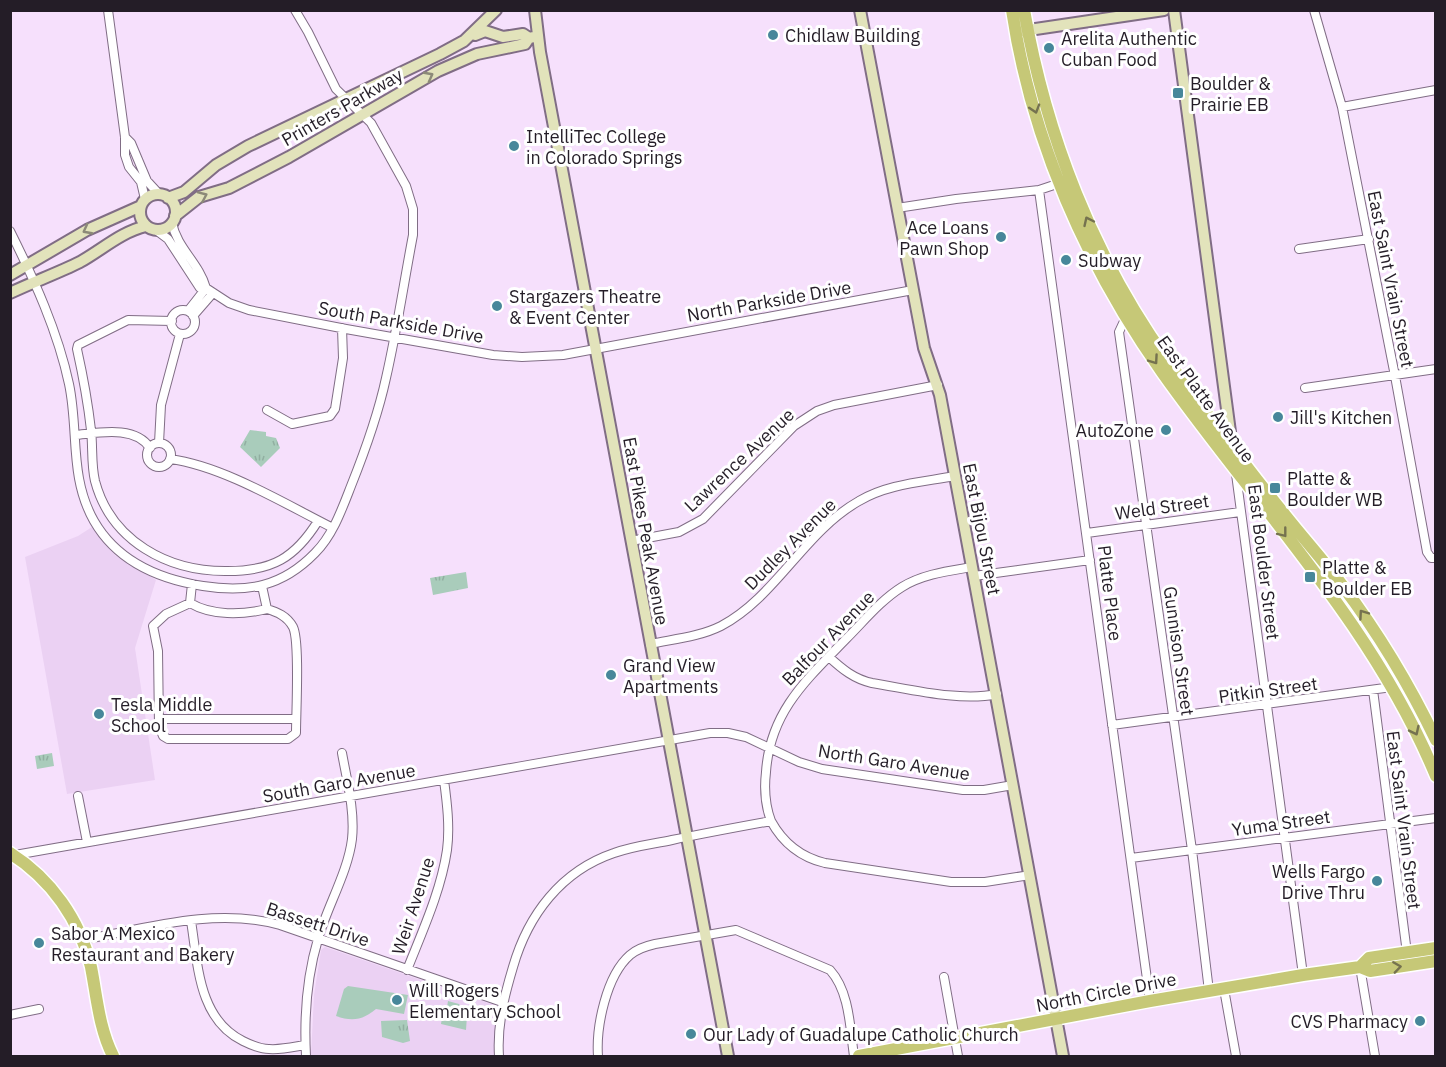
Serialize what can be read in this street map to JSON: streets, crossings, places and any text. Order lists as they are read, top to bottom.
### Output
{
  "streets": {
    "main road": [
      "Printers Parkway",
      "South Parkside Drive",
      "East Platte Avenue",
      "East Bijou Street",
      "East Pikes Peak Avenue",
      "East Boulder Street",
      "North Circle Drive"
    ],
    "street": [
      "East Saint Vrain Street",
      "North Parkside Drive",
      "Lawrence Avenue",
      "Weld Street",
      "Dudley Avenue",
      "Platte Place",
      "Balfour Avenue",
      "Gunnison Street",
      "Pitkin Street",
      "North Garo Avenue",
      "South Garo Avenue",
      "Yuma Street",
      "Weir Avenue",
      "Bassett Drive"
    ]
  },
  "crossings": [
    ["Printers Parkway", "South Parkside Drive"],
    ["Printers Parkway", "East Pikes Peak Avenue"],
    ["East Saint Vrain Street", "Pitkin Street"],
    ["East Saint Vrain Street", "Yuma Street"],
    ["East Saint Vrain Street", "North Circle Drive"],
    ["North Parkside Drive", "South Parkside Drive"],
    ["North Parkside Drive", "East Bijou Street"],
    ["North Parkside Drive", "East Pikes Peak Avenue"],
    ["South Parkside Drive", "East Pikes Peak Avenue"],
    ["East Platte Avenue", "East Boulder Street"],
    ["East Platte Avenue", "Gunnison Street"],
    ["East Platte Avenue", "Pitkin Street"],
    ["Lawrence Avenue", "East Bijou Street"],
    ["Lawrence Avenue", "East Pikes Peak Avenue"],
    ["Weld Street", "East Boulder Street"],
    ["Weld Street", "Platte Place"],
    ["Weld Street", "Gunnison Street"],
    ["East Bijou Street", "Dudley Avenue"],
    ["East Bijou Street", "Balfour Avenue"],
    ["East Bijou Street", "North Garo Avenue"],
    ["East Bijou Street", "North Circle Drive"],
    ["East Pikes Peak Avenue", "Dudley Avenue"],
    ["East Pikes Peak Avenue", "North Garo Avenue"],
    ["East Pikes Peak Avenue", "South Garo Avenue"],
    ["East Boulder Street", "Pitkin Street"],
    ["East Boulder Street", "Yuma Street"],
    ["East Boulder Street", "North Circle Drive"],
    ["Platte Place", "Balfour Avenue"],
    ["Platte Place", "Pitkin Street"],
    ["Platte Place", "Yuma Street"],
    ["Platte Place", "North Circle Drive"],
    ["Balfour Avenue", "North Garo Avenue"],
    ["Gunnison Street", "Pitkin Street"],
    ["Gunnison Street", "Yuma Street"],
    ["Gunnison Street", "North Circle Drive"],
    ["North Garo Avenue", "South Garo Avenue"],
    ["South Garo Avenue", "Weir Avenue"],
    ["Weir Avenue", "Bassett Drive"]
  ],
  "places": {
    "other": [
      "Chidlaw Building",
      "Arelita Authentic Cuban Food",
      "IntelliTec College in Colorado Springs",
      "Ace Loans Pawn Shop",
      "Subway",
      "Stargazers Theatre & Event Center",
      "Jill's Kitchen",
      "AutoZone",
      "Grand View Apartments",
      "Tesla Middle School",
      "Wells Fargo Drive Thru",
      "Sabor A Mexico Restaurant and Bakery",
      "Will Rogers Elementary School",
      "CVS Pharmacy",
      "Our Lady of Guadalupe Catholic Church"
    ],
    "transit": ["Boulder & Prairie EB", "Platte & Boulder WB", "Platte & Boulder EB"]
  }
}
